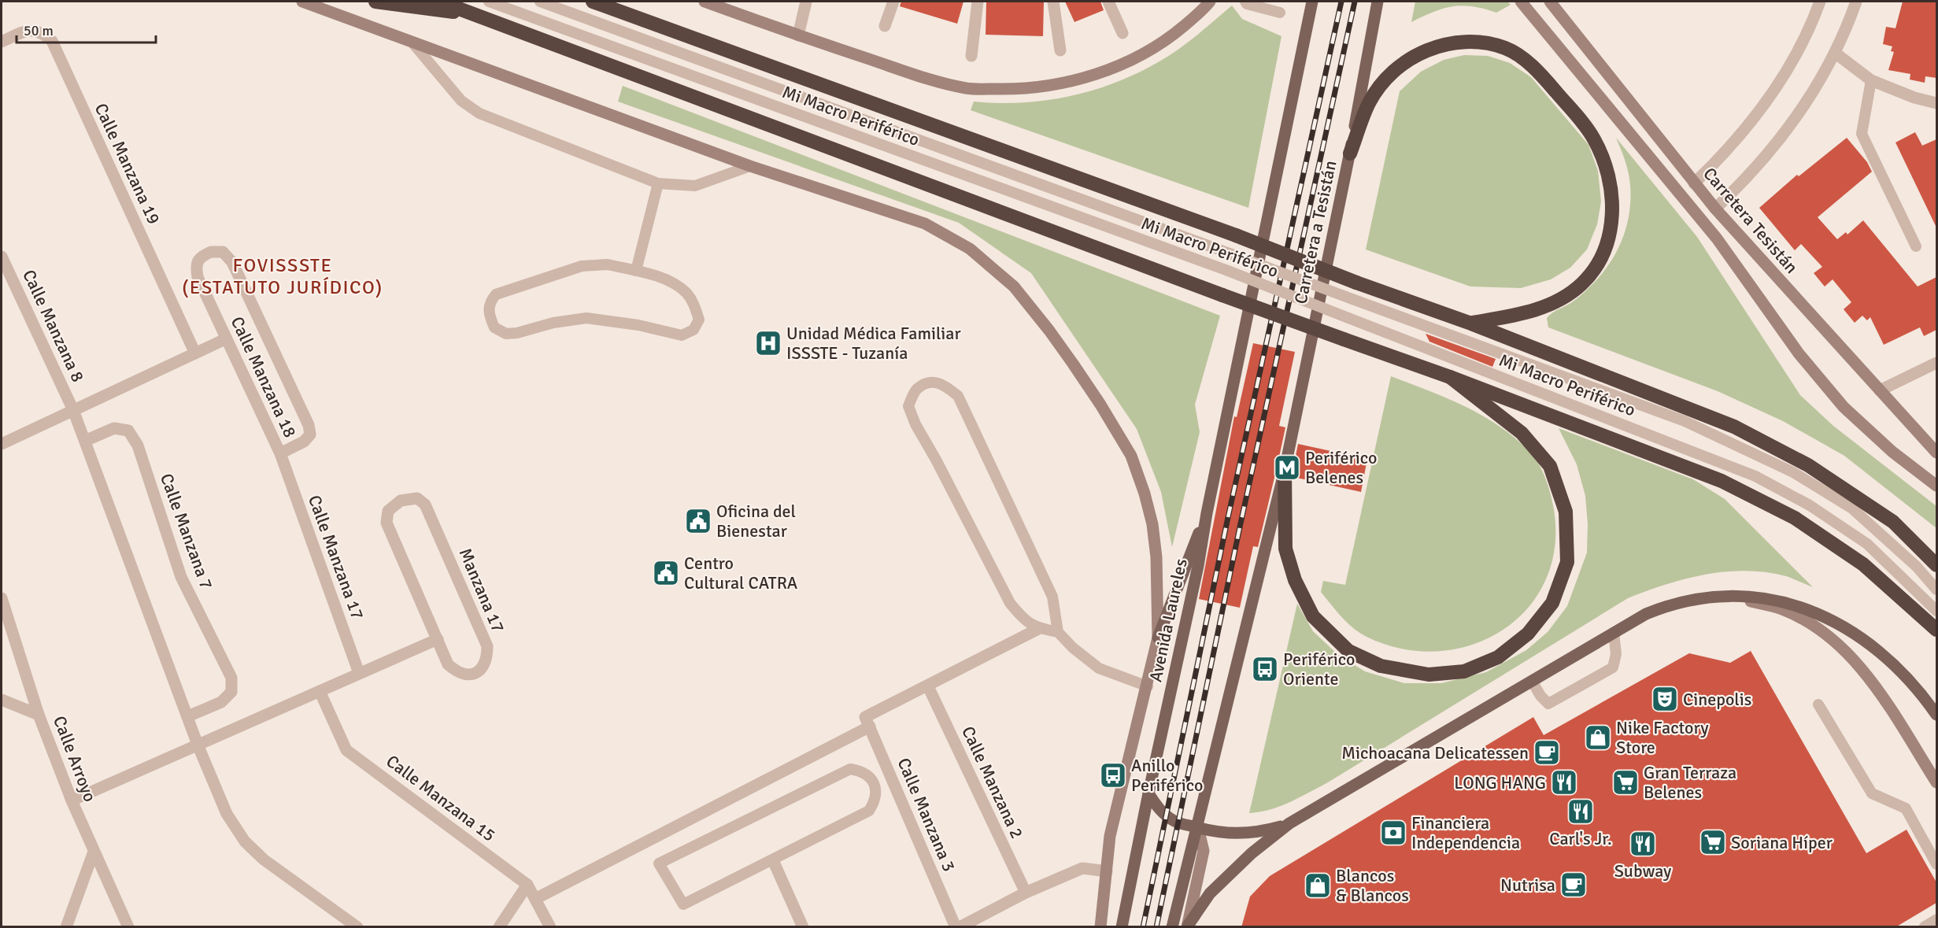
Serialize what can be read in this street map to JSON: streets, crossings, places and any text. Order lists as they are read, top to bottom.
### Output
{
  "streets": {
    "main road": ["Carretera Tesistán", "Carretera a Tesistán", "Avenida Laureles"],
    "street": [
      "Calle Manzana 19",
      "Calle Manzana 8",
      "Calle Manzana 18",
      "Calle Manzana 7",
      "Calle Manzana 17",
      "Manzana 17",
      "Calle Arroyo",
      "Calle Manzana 2",
      "Calle Manzana 15",
      "Calle Manzana 3"
    ],
    "lane": ["Mi Macro Periférico"]
  },
  "crossings": [
    ["Calle Manzana 18", "Calle Manzana 17"]
  ],
  "districts": ["FOVISSSTE (ESTATUTO JURÍDICO)"],
  "places": {
    "hospital": ["Unidad Médica Familiar ISSSTE - Tuzanía"],
    "metro station": ["Periférico Belenes"],
    "public building": ["Oficina del Bienestar", "Centro Cultural CATRA"],
    "bus stop": ["Periférico Oriente", "Anillo Periférico"],
    "theatre": ["Cinepolis"],
    "shop": ["Nike Factory Store", "Blancos & Blancos"],
    "cafe": ["Michoacana Delicatessen", "Nutrisa"],
    "restaurant": ["LONG HANG", "Carl's Jr.", "Subway"],
    "supermarket": ["Gran Terraza Belenes", "Soriana Híper"],
    "bank": ["Financiera Independencia"]
  },
  "scale_bar": "50 m"
}
